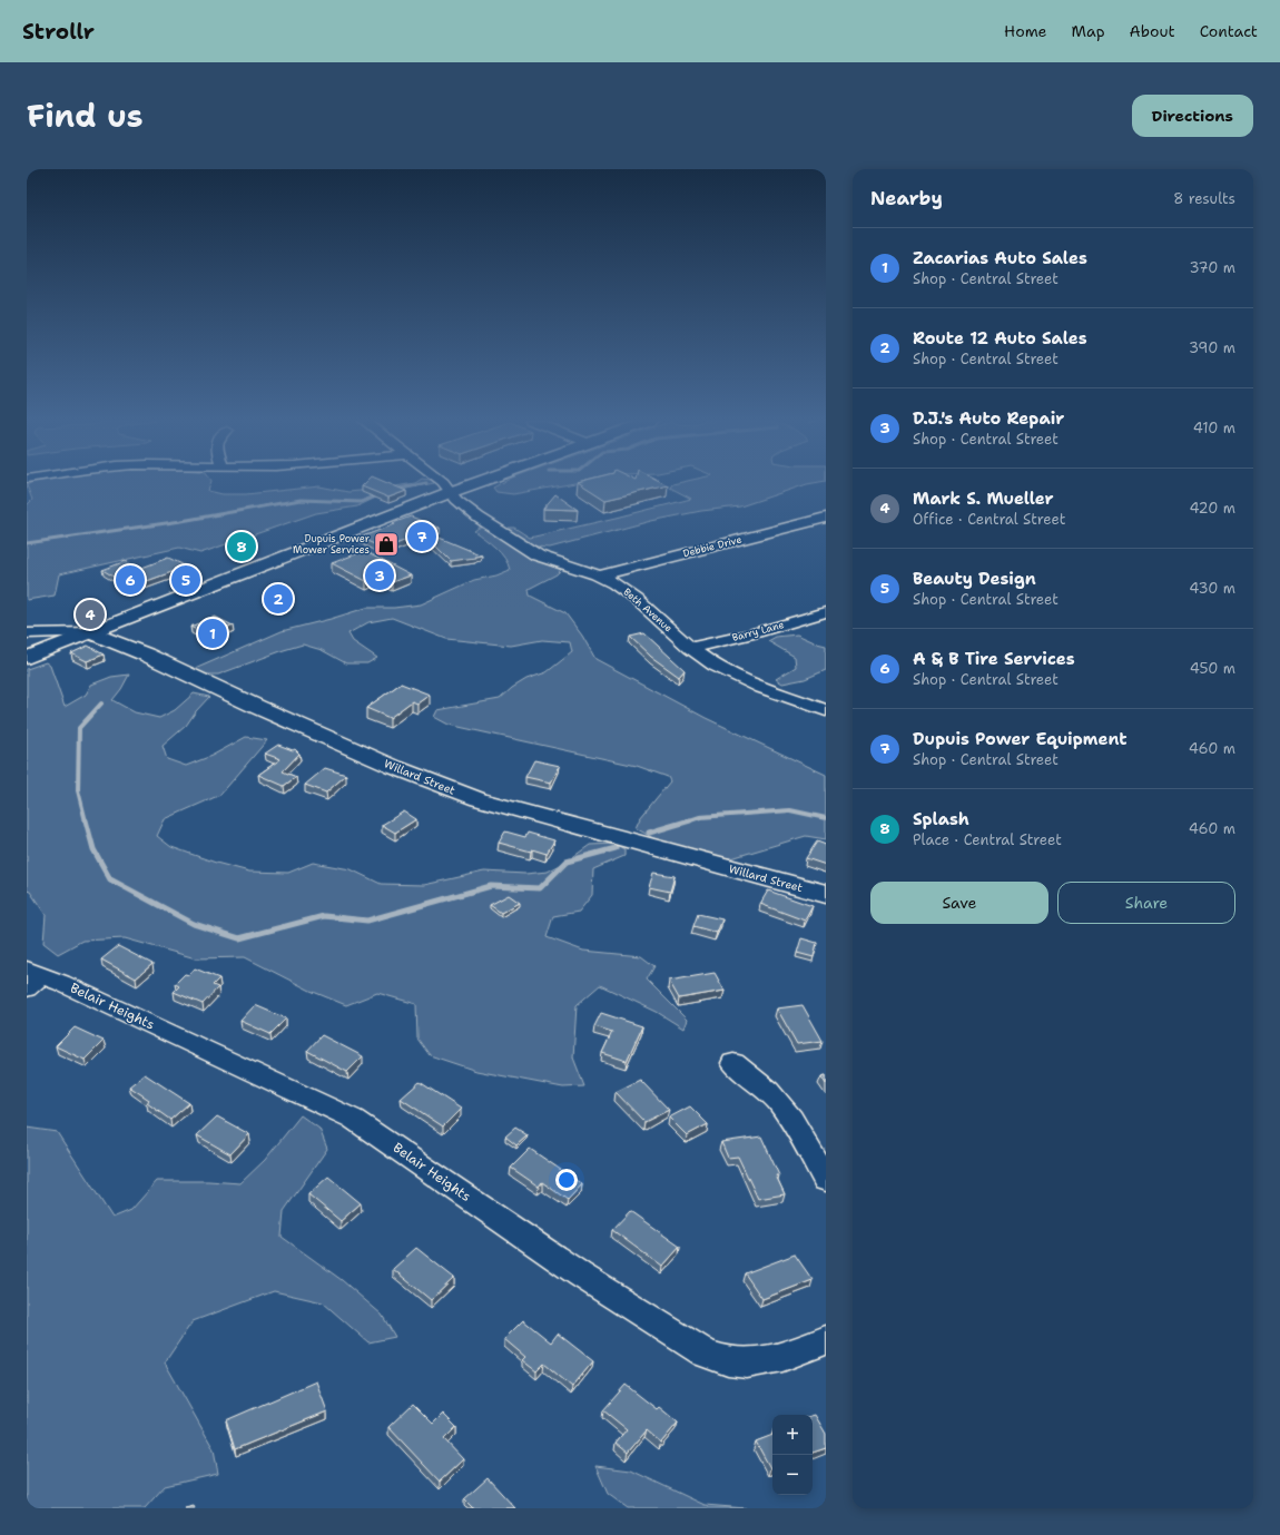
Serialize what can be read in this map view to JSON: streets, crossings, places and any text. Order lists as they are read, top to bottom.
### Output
{
  "streets": {
    "main road": ["Willard Street"],
    "street": [
      "Debbie Drive",
      "Beth Avenue",
      "Barry Lane",
      "Belair Heights"
    ]
  },
  "crossings": [
    ["Debbie Drive", "Beth Avenue"],
    ["Beth Avenue", "Barry Lane"]
  ],
  "places": {
    "shop": ["Dupuis Power Mower Services"]
  },
  "page": {
    "header": "Strollr",
    "nav": [
      "Home",
      "Map",
      "About",
      "Contact"
    ],
    "title": "Find us",
    "buttons": [
      "Directions",
      ["Save", "Share"]
    ],
    "heading": ["Nearby", "8 results"],
    "list": [
      {
        "mark": "1",
        "name": "Zacarias Auto Sales",
        "note": "Shop · Central Street",
        "value": "370 m"
      },
      {
        "mark": "2",
        "name": "Route 12 Auto Sales",
        "note": "Shop · Central Street",
        "value": "390 m"
      },
      {
        "mark": "3",
        "name": "D.J.'s Auto Repair",
        "note": "Shop · Central Street",
        "value": "410 m"
      },
      {
        "mark": "4",
        "name": "Mark S. Mueller",
        "note": "Office · Central Street",
        "value": "420 m"
      },
      {
        "mark": "5",
        "name": "Beauty Design",
        "note": "Shop · Central Street",
        "value": "430 m"
      },
      {
        "mark": "6",
        "name": "A & B Tire Services",
        "note": "Shop · Central Street",
        "value": "450 m"
      },
      {
        "mark": "7",
        "name": "Dupuis Power Equipment",
        "note": "Shop · Central Street",
        "value": "460 m"
      },
      {
        "mark": "8",
        "name": "Splash",
        "note": "Place · Central Street",
        "value": "460 m"
      }
    ],
    "pins": [
      "7",
      "8",
      "3",
      "5",
      "6",
      "2",
      "4",
      "1"
    ],
    "map_buttons": ["+", "−"]
  }
}
